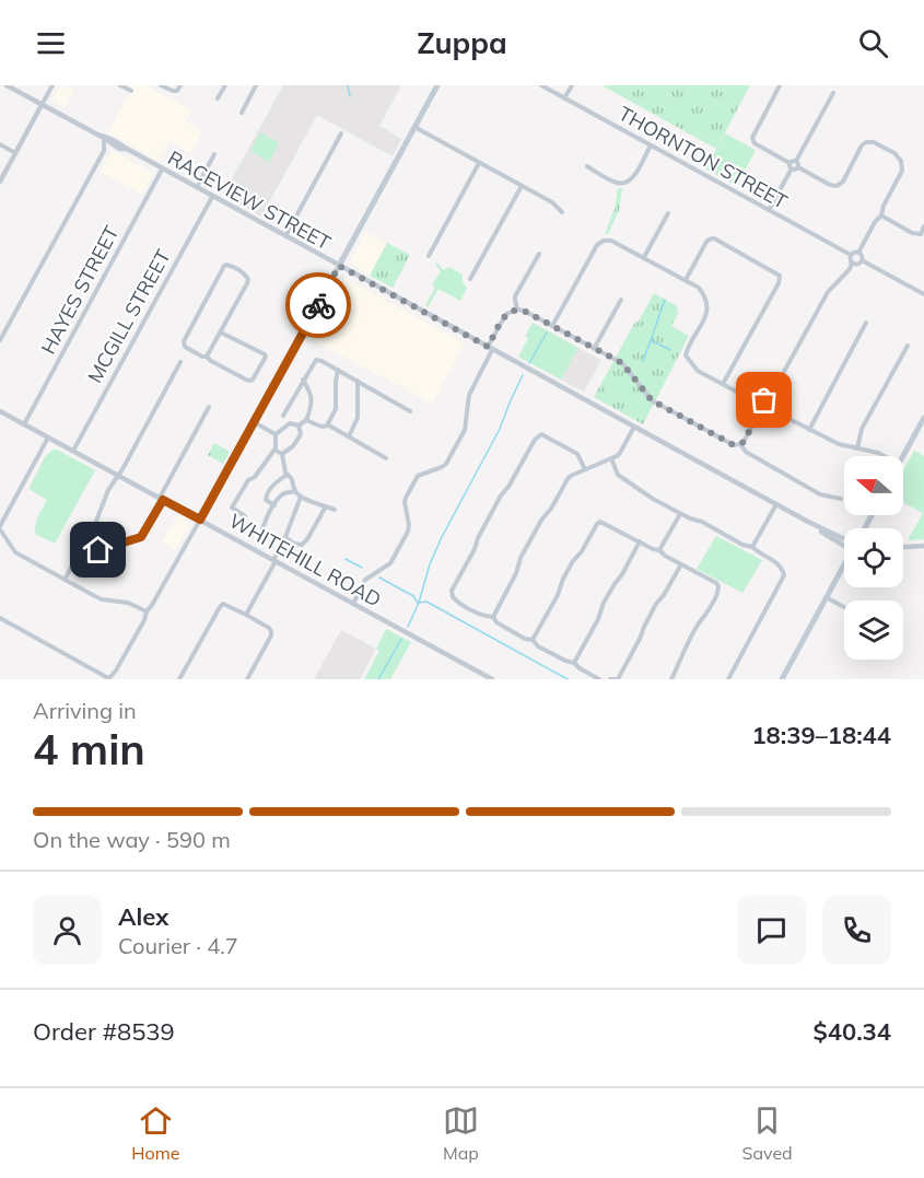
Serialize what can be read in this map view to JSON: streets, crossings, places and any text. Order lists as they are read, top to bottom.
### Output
{
  "streets": {
    "street": [
      "THORNTON STREET",
      "RACEVIEW STREET",
      "HAYES STREET",
      "MCGILL STREET",
      "WHITEHILL ROAD"
    ]
  },
  "crossings": [
    ["RACEVIEW STREET", "HAYES STREET"],
    ["RACEVIEW STREET", "MCGILL STREET"],
    ["HAYES STREET", "WHITEHILL ROAD"],
    ["MCGILL STREET", "WHITEHILL ROAD"]
  ],
  "north": "left",
  "page": {
    "header": "Zuppa",
    "heading": ["4 min", "Arriving in", "18:39–18:44"],
    "panel": [
      "Alex",
      "Courier · 4.7",
      "Order #8539",
      "$40.34"
    ],
    "bar": "On the way · 590 m",
    "tabs": ["Home", "Map", "Saved"]
  }
}
